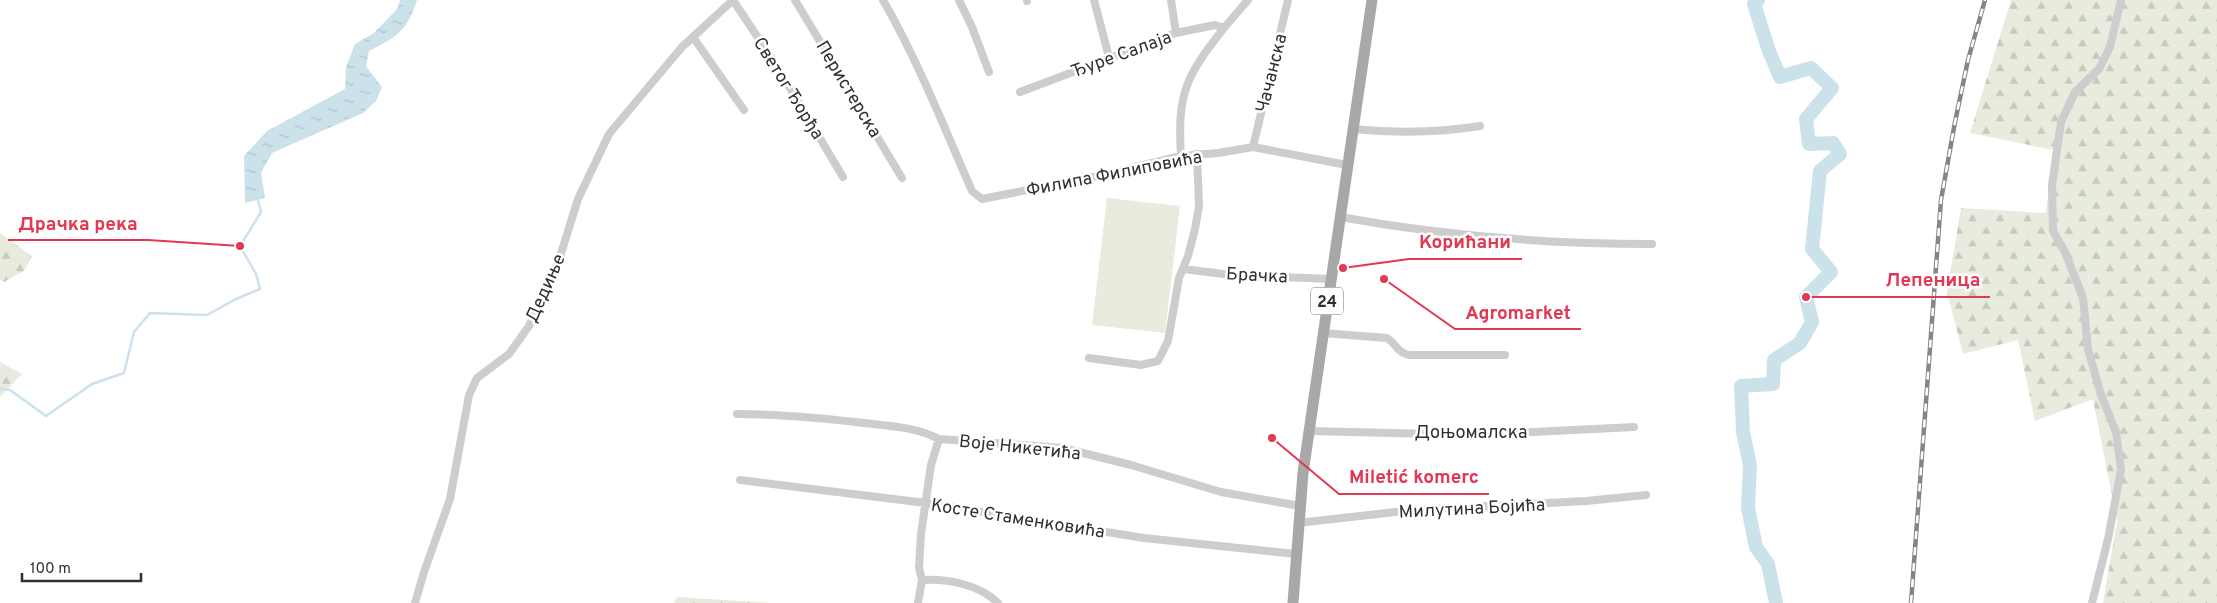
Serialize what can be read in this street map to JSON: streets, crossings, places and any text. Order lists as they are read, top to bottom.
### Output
{
  "streets": {
    "main road": ["24"],
    "street": [
      "Ђуре Салаја",
      "Чачанска",
      "Светог Ђорђа",
      "Перистерска",
      "Филипа Филиповића",
      "Брачка",
      "Дедиње",
      "Доњомалска",
      "Воје Никетића",
      "Милутина Бојића",
      "Косте Стаменковића"
    ]
  },
  "crossings": [
    ["Чачанска", "Филипа Филиповића"],
    ["Светог Ђорђа", "Дедиње"],
    ["Филипа Филиповића", "24"],
    ["Брачка", "24"],
    ["24", "Доњомалска"],
    ["24", "Воје Никетића"],
    ["24", "Милутина Бојића"],
    ["24", "Косте Стаменковића"]
  ],
  "places": [
    "Драчка река",
    "Корићани",
    "Agromarket",
    "Лепеница",
    "Miletić komerc"
  ],
  "scale_bar": "100 m"
}
